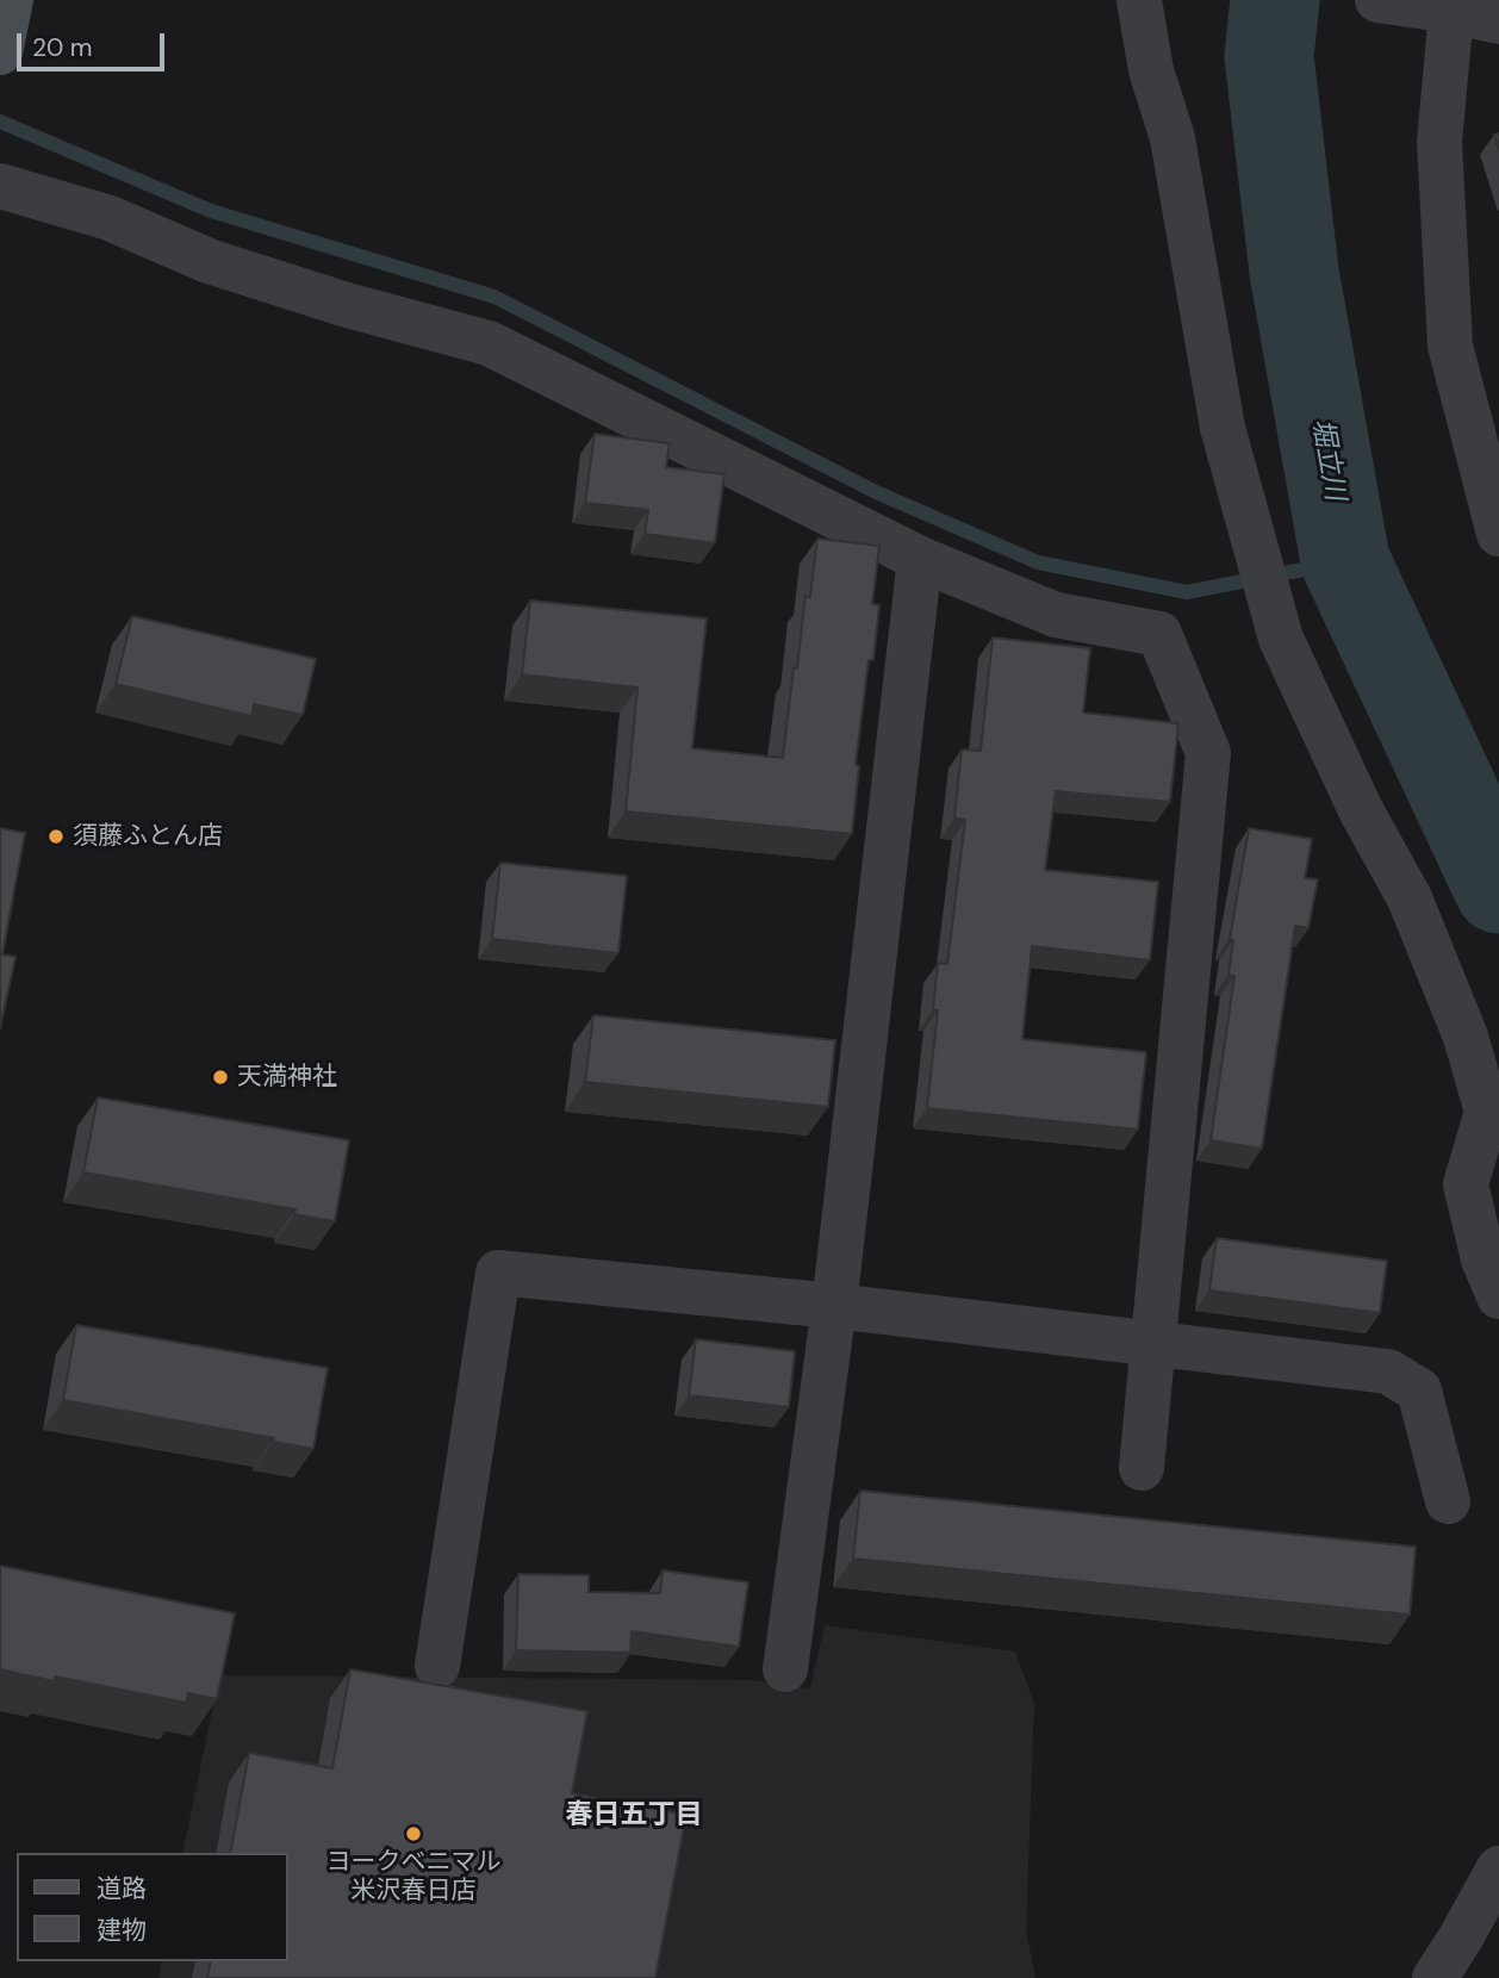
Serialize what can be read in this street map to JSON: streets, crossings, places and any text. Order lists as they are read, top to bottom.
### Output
{
  "districts": ["春日五丁目"],
  "water": ["堀立川"],
  "places": ["須藤ふとん店", "天満神社", "ヨークベニマル 米沢春日店"],
  "legend": ["道路", "建物"],
  "scale_bar": "20 m"
}
